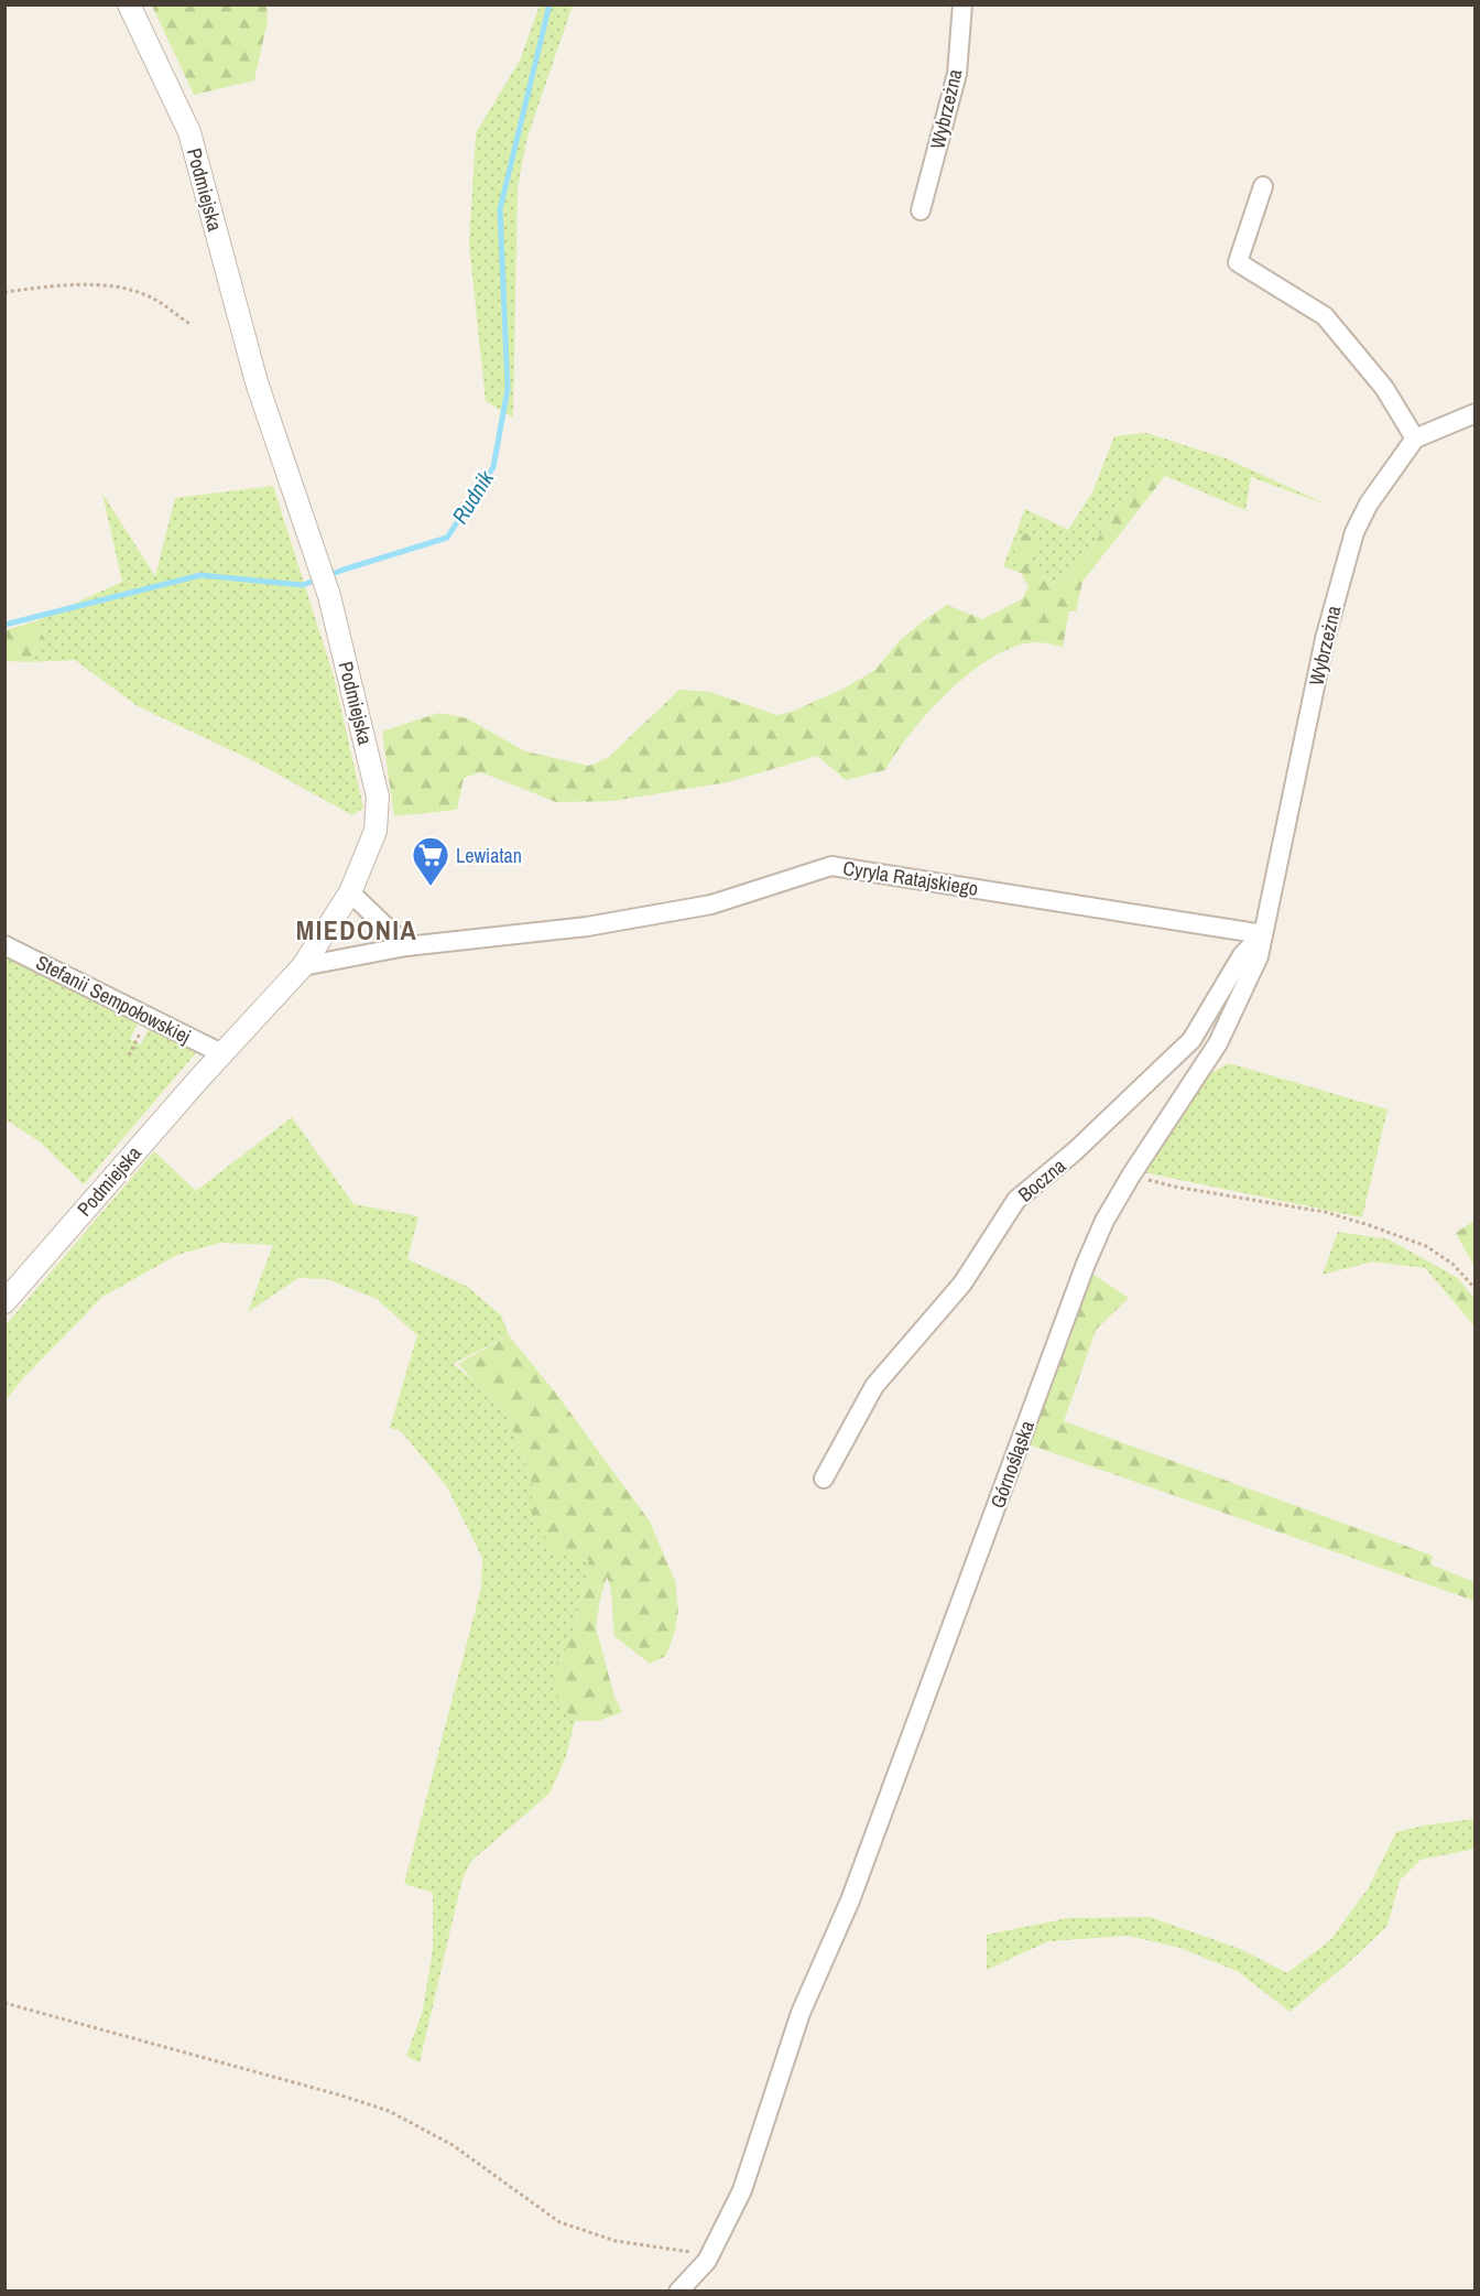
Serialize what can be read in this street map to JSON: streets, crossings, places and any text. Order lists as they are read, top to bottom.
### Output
{
  "streets": {
    "street": [
      "Wybrzeżna",
      "Podmiejska",
      "Cyryla Ratajskiego",
      "Stefanii Sempołowskiej",
      "Boczna",
      "Górnośląska"
    ]
  },
  "crossings": [
    ["Wybrzeżna", "Cyryla Ratajskiego"],
    ["Wybrzeżna", "Boczna"],
    ["Wybrzeżna", "Górnośląska"],
    ["Podmiejska", "Cyryla Ratajskiego"],
    ["Podmiejska", "Stefanii Sempołowskiej"],
    ["Cyryla Ratajskiego", "Boczna"],
    ["Cyryla Ratajskiego", "Górnośląska"],
    ["Boczna", "Górnośląska"]
  ],
  "districts": ["MIEDONIA"],
  "water": ["Rudnik"],
  "places": {
    "supermarket": ["Lewiatan"]
  }
}
